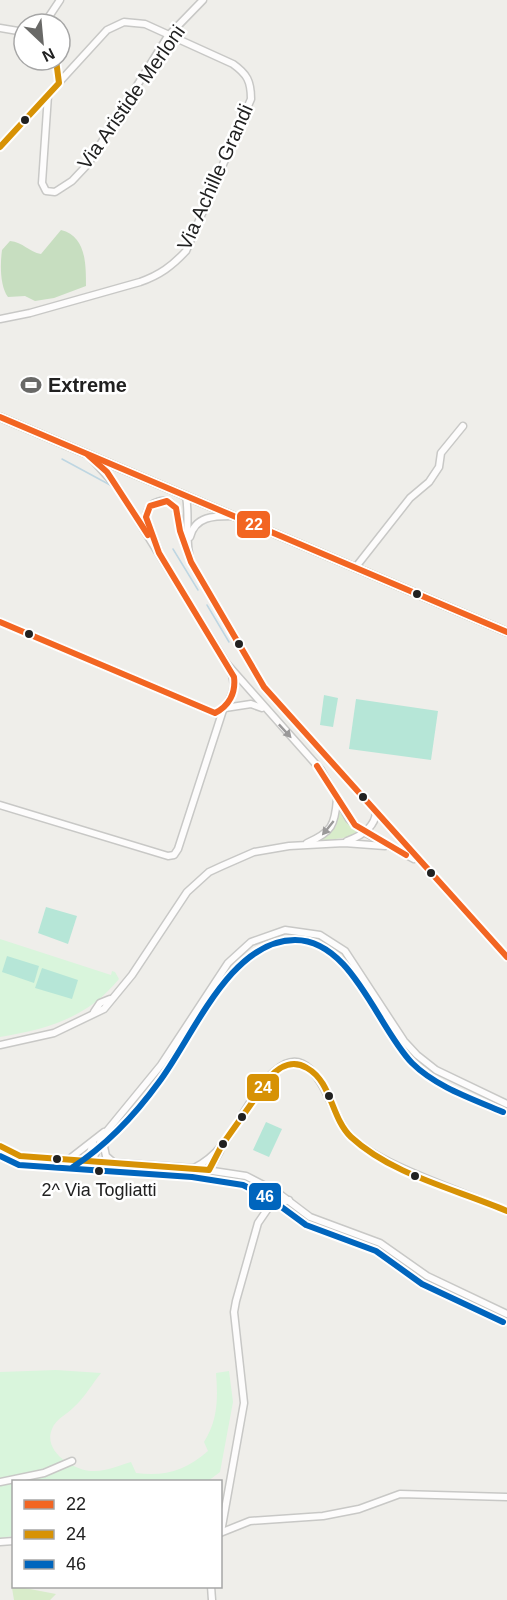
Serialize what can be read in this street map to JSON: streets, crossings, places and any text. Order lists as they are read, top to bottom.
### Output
{
  "streets": {
    "street": ["Via Aristide Merloni", "Via Achille Grandi"]
  },
  "crossings": [
    ["Via Aristide Merloni", "Via Achille Grandi"]
  ],
  "places": {
    "sports": ["Extreme"],
    "other": ["2^ Via Togliatti"]
  },
  "lines": ["transit line 24", "transit line 22", "transit line 46"],
  "legend": ["22", "24", "46"],
  "north": "bottom right"
}
